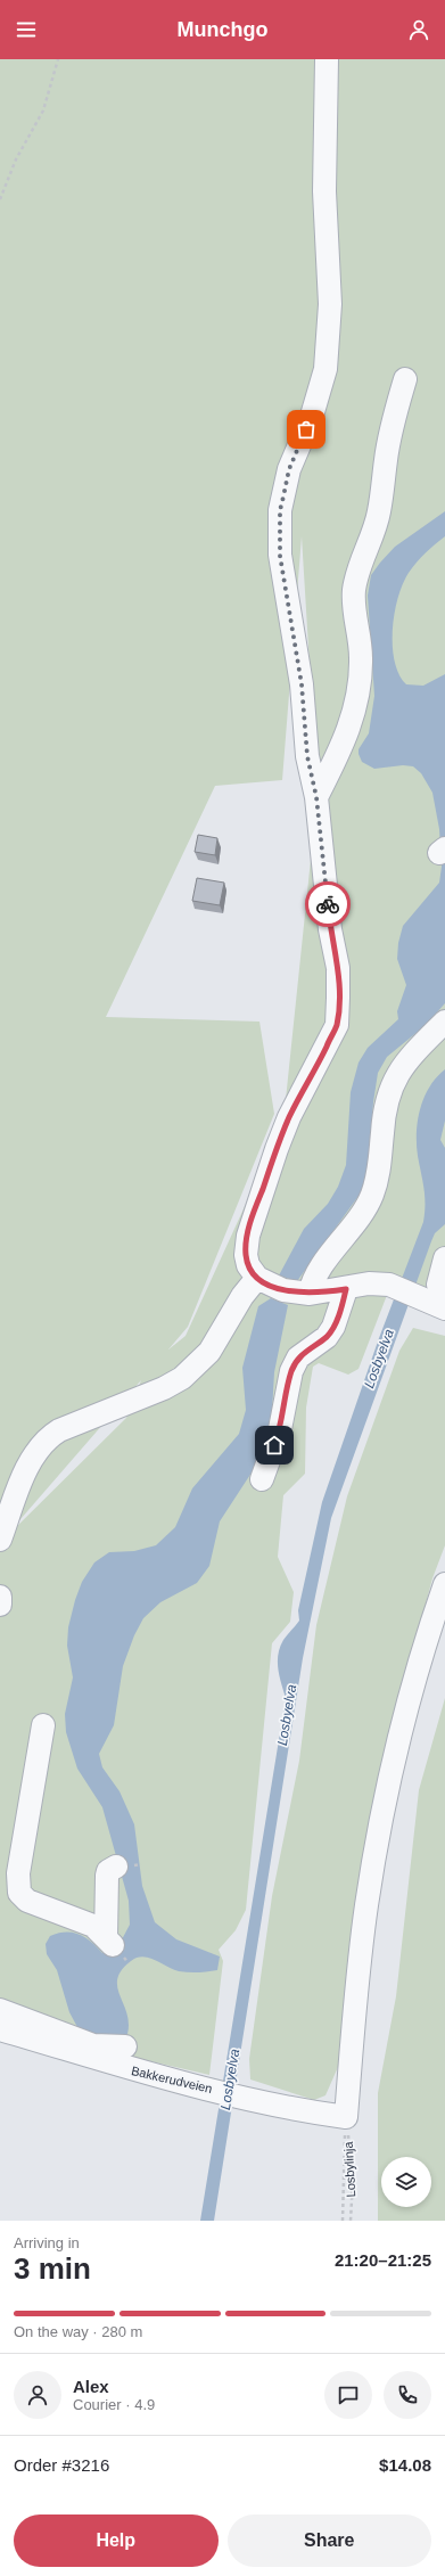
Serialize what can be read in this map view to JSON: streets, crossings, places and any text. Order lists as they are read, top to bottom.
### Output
{
  "streets": {
    "street": ["Bakkerudveien"],
    "path": ["Losbylinja"]
  },
  "crossings": [
    ["Bakkerudveien", "Losbylinja"]
  ],
  "water": ["Losbyelva"],
  "page": {
    "header": "Munchgo",
    "heading": ["3 min", "Arriving in", "21:20–21:25"],
    "panel": [
      "Alex",
      "Courier · 4.9",
      "Order #3216",
      "$14.08"
    ],
    "bar": "On the way · 280 m",
    "buttons": ["Help", "Share"]
  }
}
